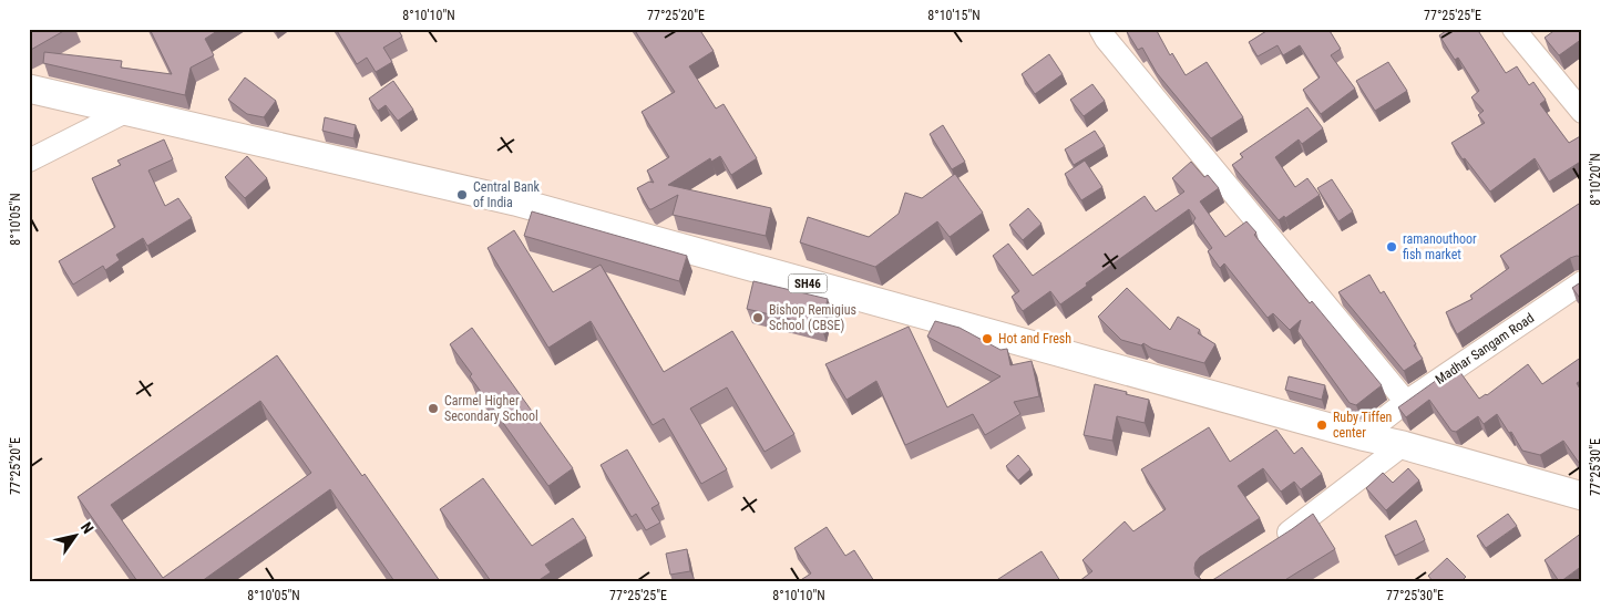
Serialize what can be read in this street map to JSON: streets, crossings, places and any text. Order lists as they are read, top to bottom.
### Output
{
  "streets": {
    "main road": ["SH46"],
    "street": ["Madhar Sangam Road"]
  },
  "crossings": [
    ["SH46", "Madhar Sangam Road"]
  ],
  "places": [
    "Central Bank of India",
    "ramanouthoor fish market",
    "Bishop Remigius School (CBSE)",
    "Hot and Fresh",
    "Carmel Higher Secondary School",
    "Ruby Tiffen center"
  ],
  "north": "top right",
  "coordinates": [
    "8°10'10\"N",
    "77°25'20\"E",
    "8°10'15\"N",
    "77°25'25\"E",
    "8°10'20\"N",
    "8°10'05\"N",
    "77°25'30\"E"
  ]
}
